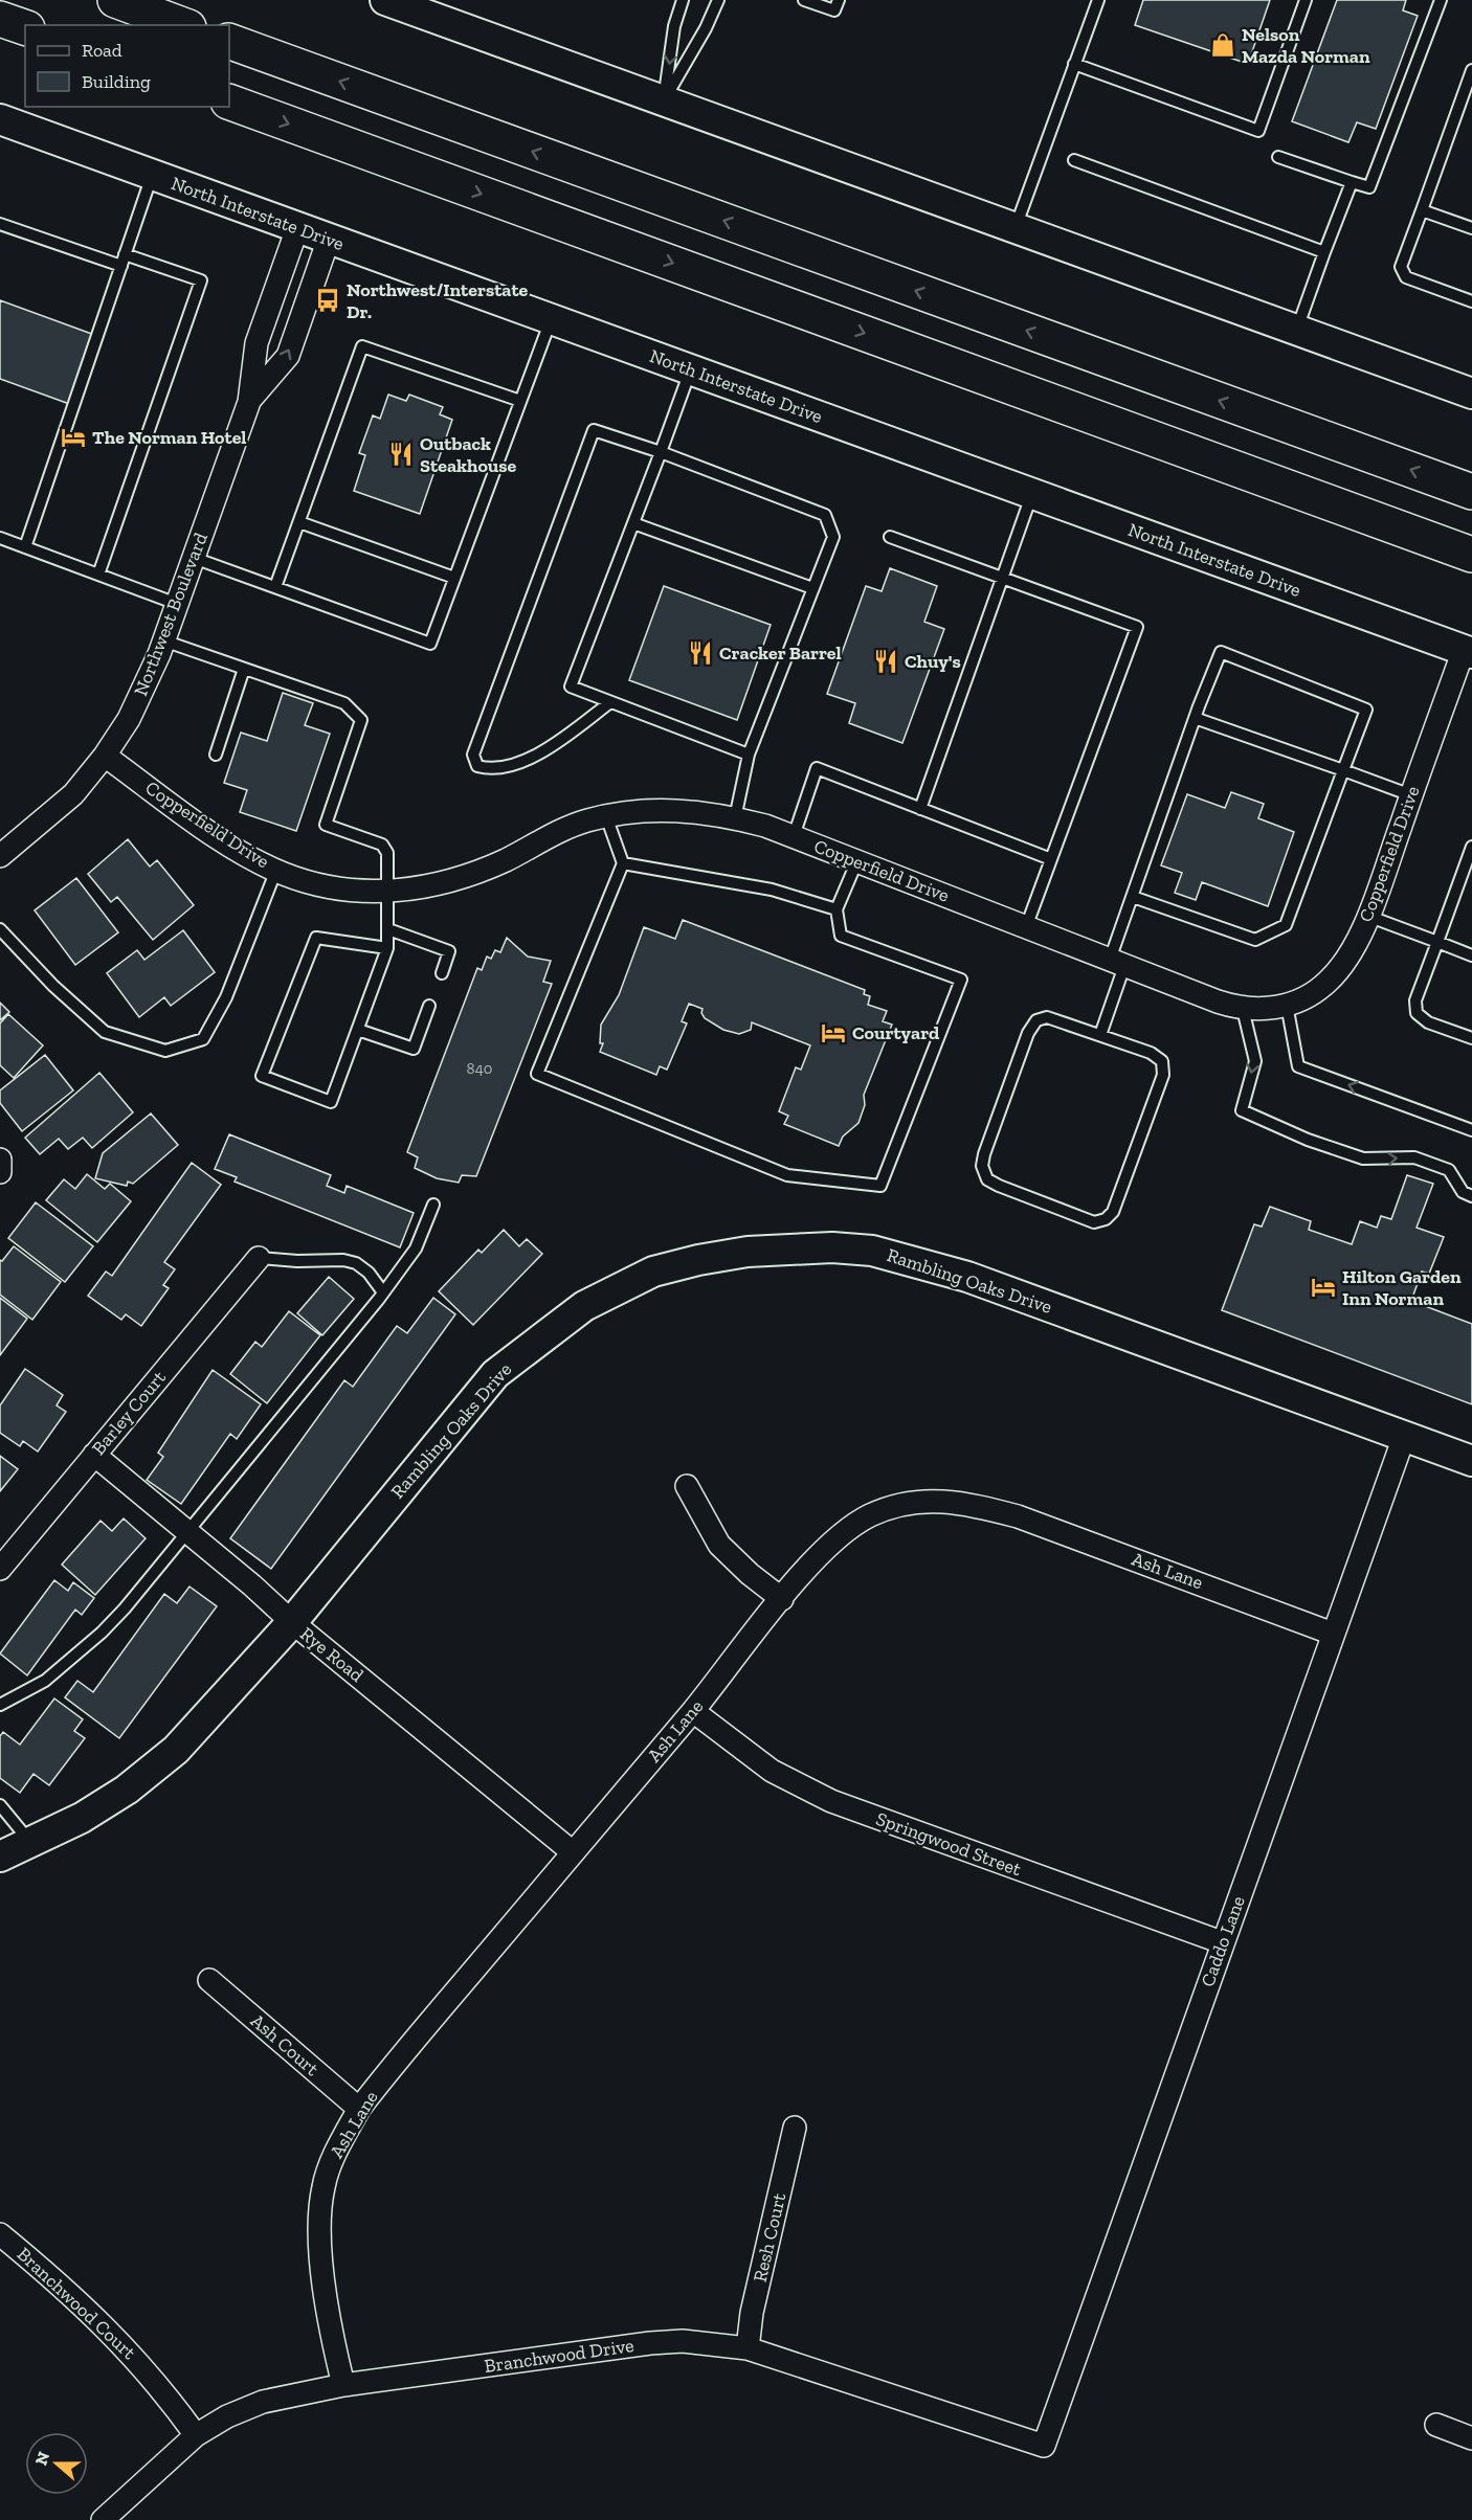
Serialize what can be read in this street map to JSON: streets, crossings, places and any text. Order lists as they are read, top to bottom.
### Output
{
  "streets": {
    "main road": ["North Interstate Drive", "Rambling Oaks Drive"],
    "street": [
      "Northwest Boulevard",
      "Copperfield Drive",
      "Barley Court",
      "Ash Lane",
      "Rye Road",
      "Springwood Street",
      "Caddo Lane",
      "Ash Court",
      "Resh Court",
      "Branchwood Court",
      "Branchwood Drive"
    ]
  },
  "crossings": [
    ["North Interstate Drive", "Northwest Boulevard"],
    ["North Interstate Drive", "Copperfield Drive"],
    ["Northwest Boulevard", "Copperfield Drive"],
    ["Rambling Oaks Drive", "Rye Road"],
    ["Rambling Oaks Drive", "Caddo Lane"],
    ["Barley Court", "Rye Road"],
    ["Ash Lane", "Rye Road"],
    ["Ash Lane", "Springwood Street"],
    ["Ash Lane", "Caddo Lane"],
    ["Ash Lane", "Ash Court"],
    ["Ash Lane", "Branchwood Drive"],
    ["Springwood Street", "Caddo Lane"],
    ["Caddo Lane", "Branchwood Drive"],
    ["Resh Court", "Branchwood Drive"],
    ["Branchwood Court", "Branchwood Drive"]
  ],
  "places": {
    "shop": ["Nelson Mazda Norman"],
    "bus stop": ["Northwest/Interstate Dr."],
    "hotel": ["The Norman Hotel", "Courtyard", "Hilton Garden Inn Norman"],
    "restaurant": ["Outback Steakhouse", "Cracker Barrel", "Chuy's"]
  },
  "house_numbers": ["840"],
  "legend": ["Road", "Building"],
  "north": "left"
}
